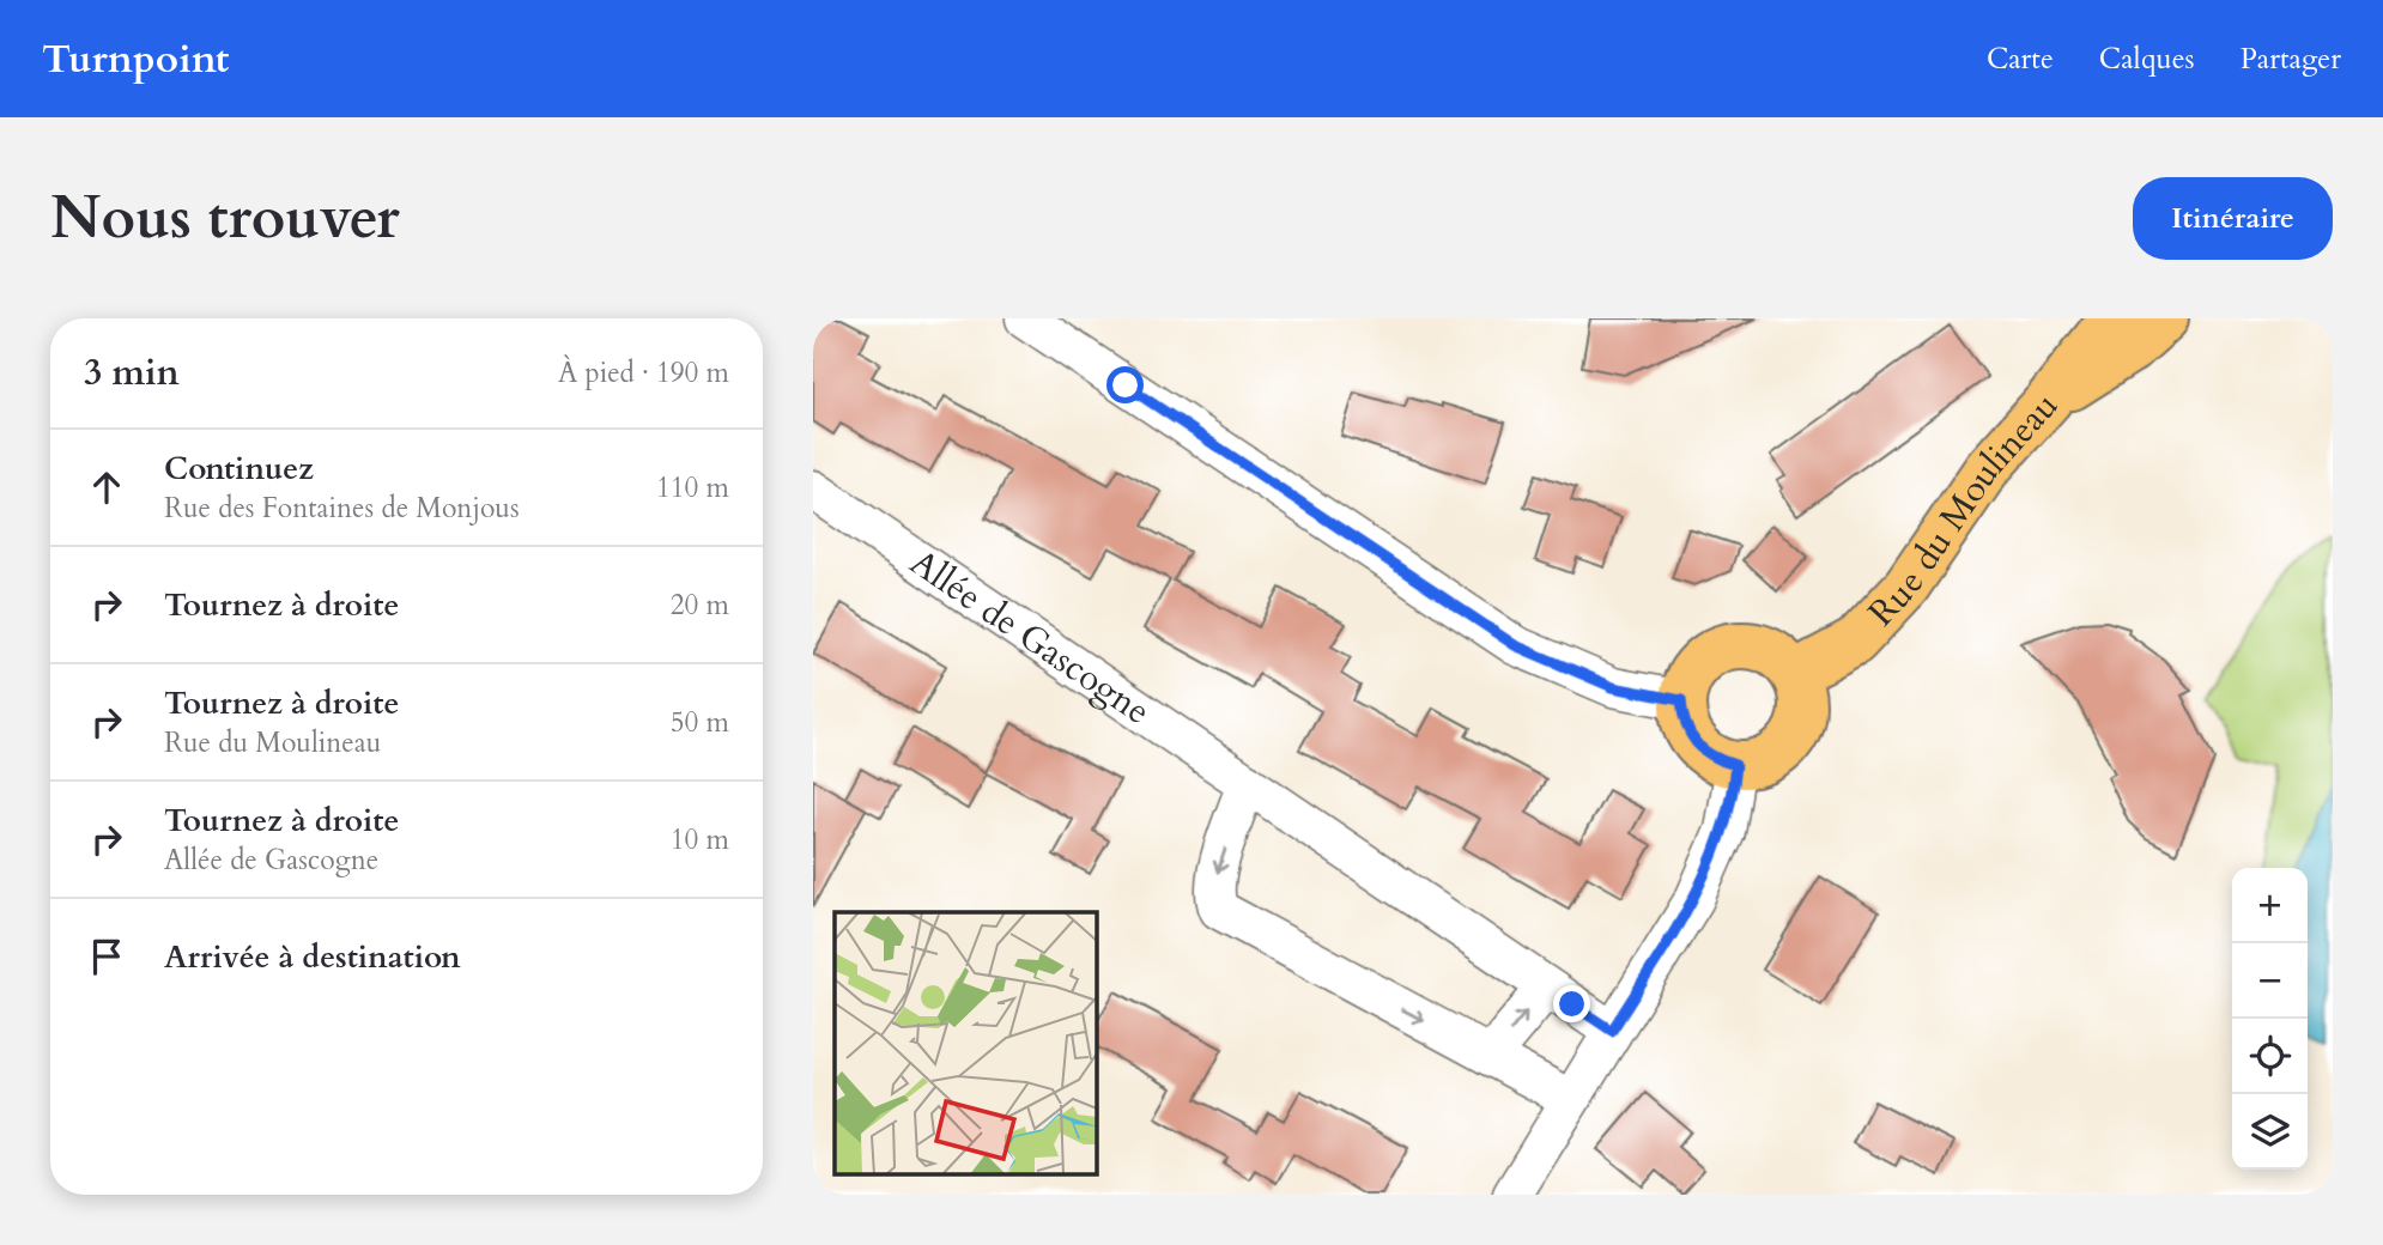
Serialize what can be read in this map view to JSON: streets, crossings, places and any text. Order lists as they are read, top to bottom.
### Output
{
  "streets": {
    "main road": ["Rue du Moulineau"],
    "street": ["Allée de Gascogne"]
  },
  "page": {
    "header": "Turnpoint",
    "nav": ["Carte", "Calques", "Partager"],
    "buttons": "Itinéraire",
    "title": "Nous trouver",
    "heading": ["3 min", "À pied · 190 m"],
    "list": [
      ["Continuez", "Rue des Fontaines de Monjous", "110 m"],
      ["Tournez à droite", "20 m"],
      ["Tournez à droite", "Rue du Moulineau", "50 m"],
      ["Tournez à droite", "Allée de Gascogne", "10 m"],
      "Arrivée à destination"
    ],
    "map_buttons": ["+", "−"]
  }
}
